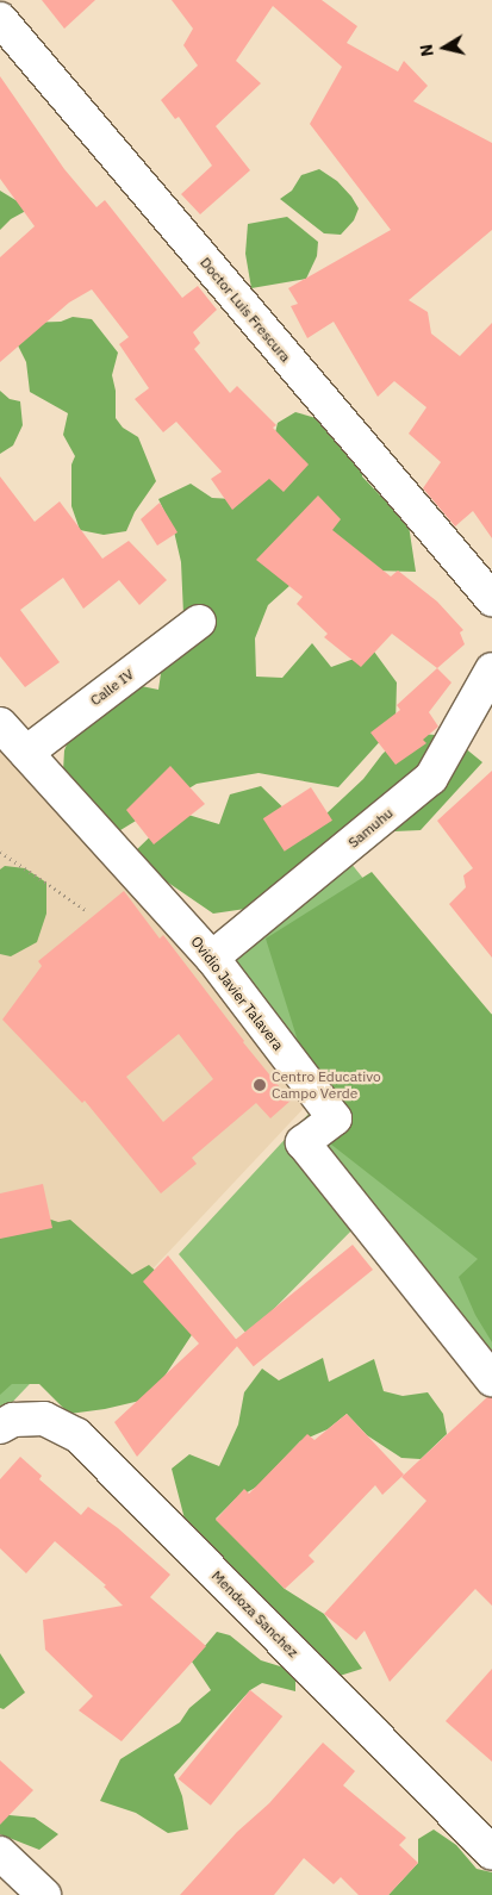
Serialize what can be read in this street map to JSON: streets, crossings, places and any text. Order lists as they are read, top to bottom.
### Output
{
  "streets": {
    "street": [
      "Doctor Luis Frescura",
      "Calle IV",
      "Samuhu",
      "Ovidio Javier Talavera",
      "Mendoza Sanchez"
    ]
  },
  "crossings": [
    ["Calle IV", "Ovidio Javier Talavera"],
    ["Samuhu", "Ovidio Javier Talavera"]
  ],
  "places": ["Centro Educativo Campo Verde"],
  "north": "left"
}
